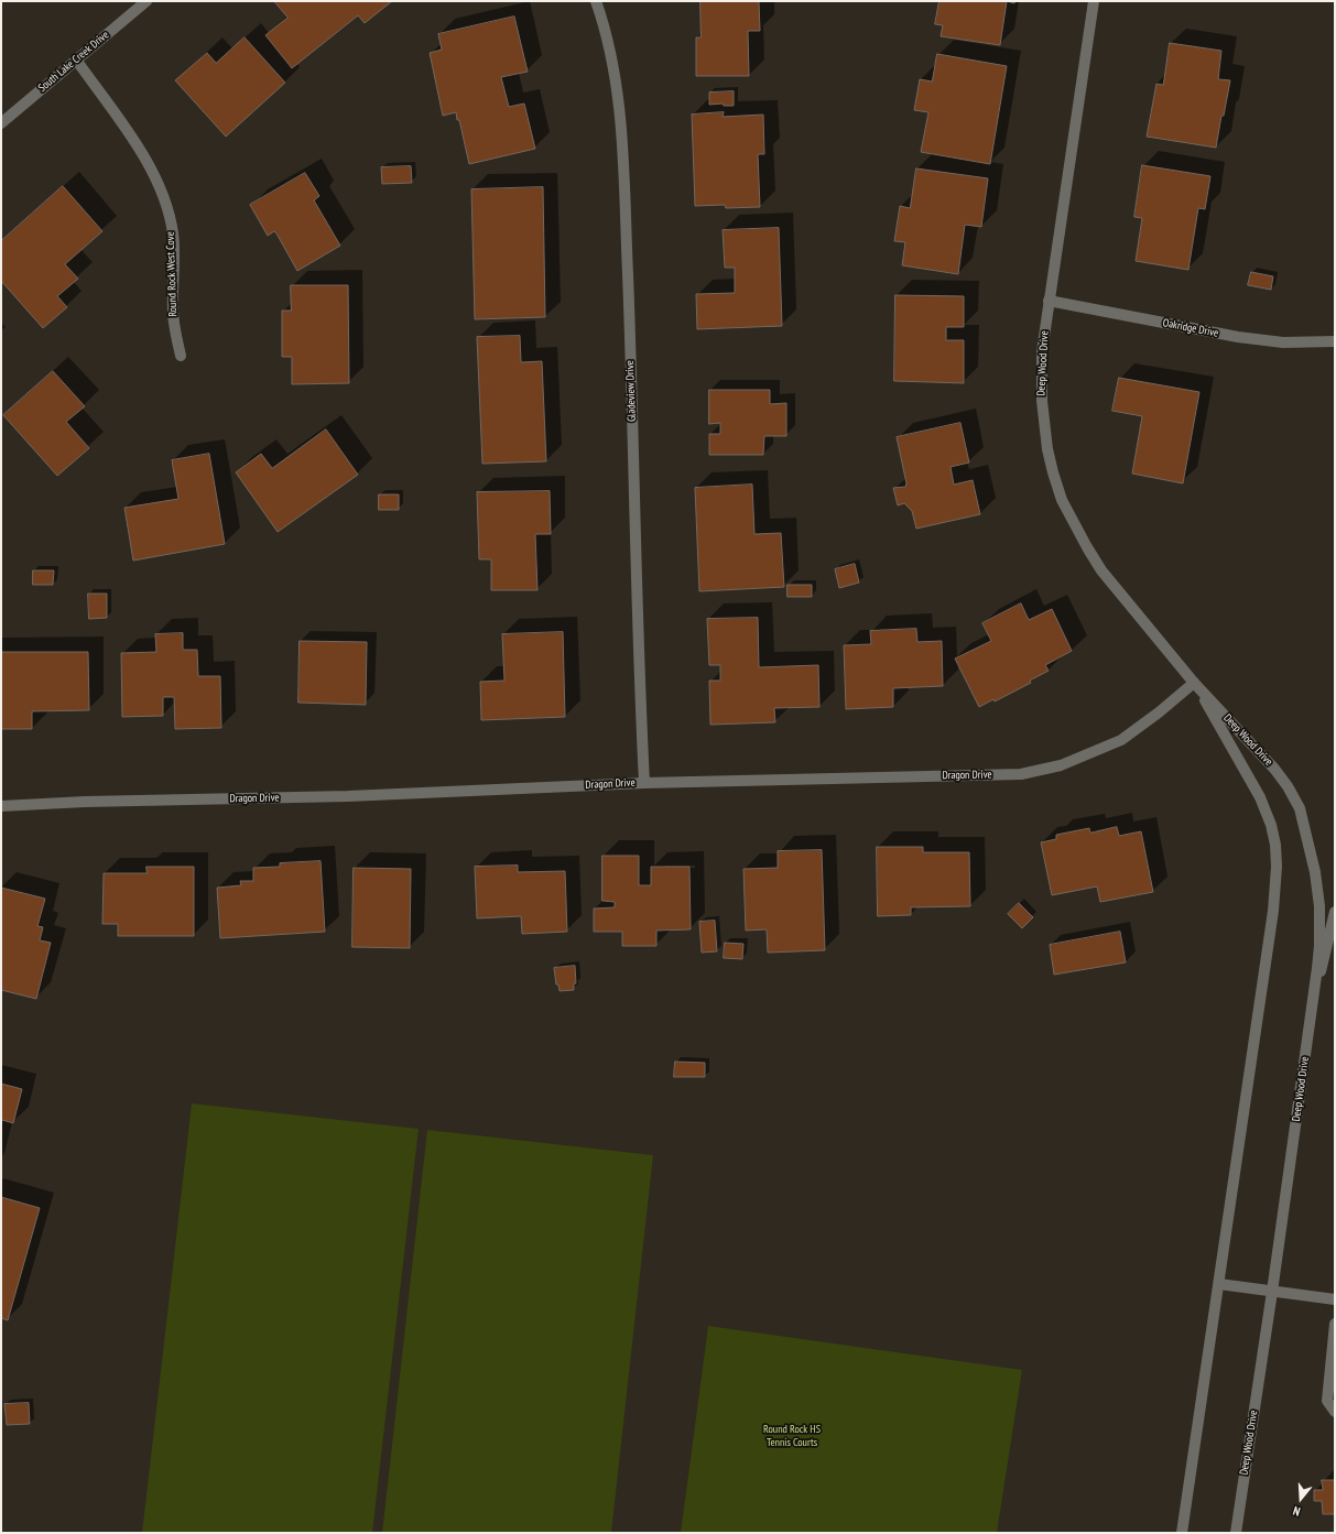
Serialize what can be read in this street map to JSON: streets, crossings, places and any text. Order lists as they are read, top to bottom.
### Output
{
  "streets": {
    "street": [
      "South Lake Creek Drive",
      "Round Rock West Cove",
      "Oakridge Drive",
      "Deep Wood Drive",
      "Gladeview Drive",
      "Dragon Drive"
    ]
  },
  "crossings": [
    ["South Lake Creek Drive", "Round Rock West Cove"],
    ["Oakridge Drive", "Deep Wood Drive"],
    ["Deep Wood Drive", "Dragon Drive"],
    ["Gladeview Drive", "Dragon Drive"]
  ],
  "parks": ["Round Rock HS Tennis Courts"],
  "north": "bottom"
}
